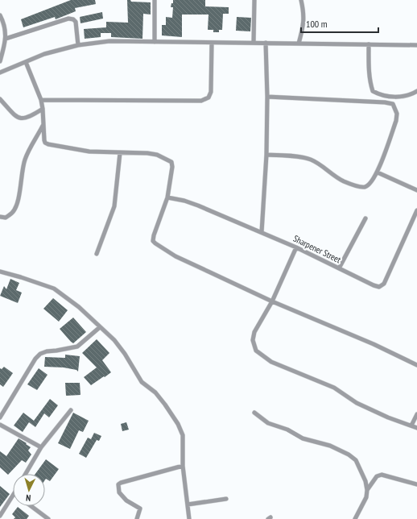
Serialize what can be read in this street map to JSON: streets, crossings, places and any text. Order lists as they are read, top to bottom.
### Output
{
  "streets": {
    "street": ["Sharpener Street"]
  },
  "scale_bar": "100 m",
  "north": "bottom"
}
